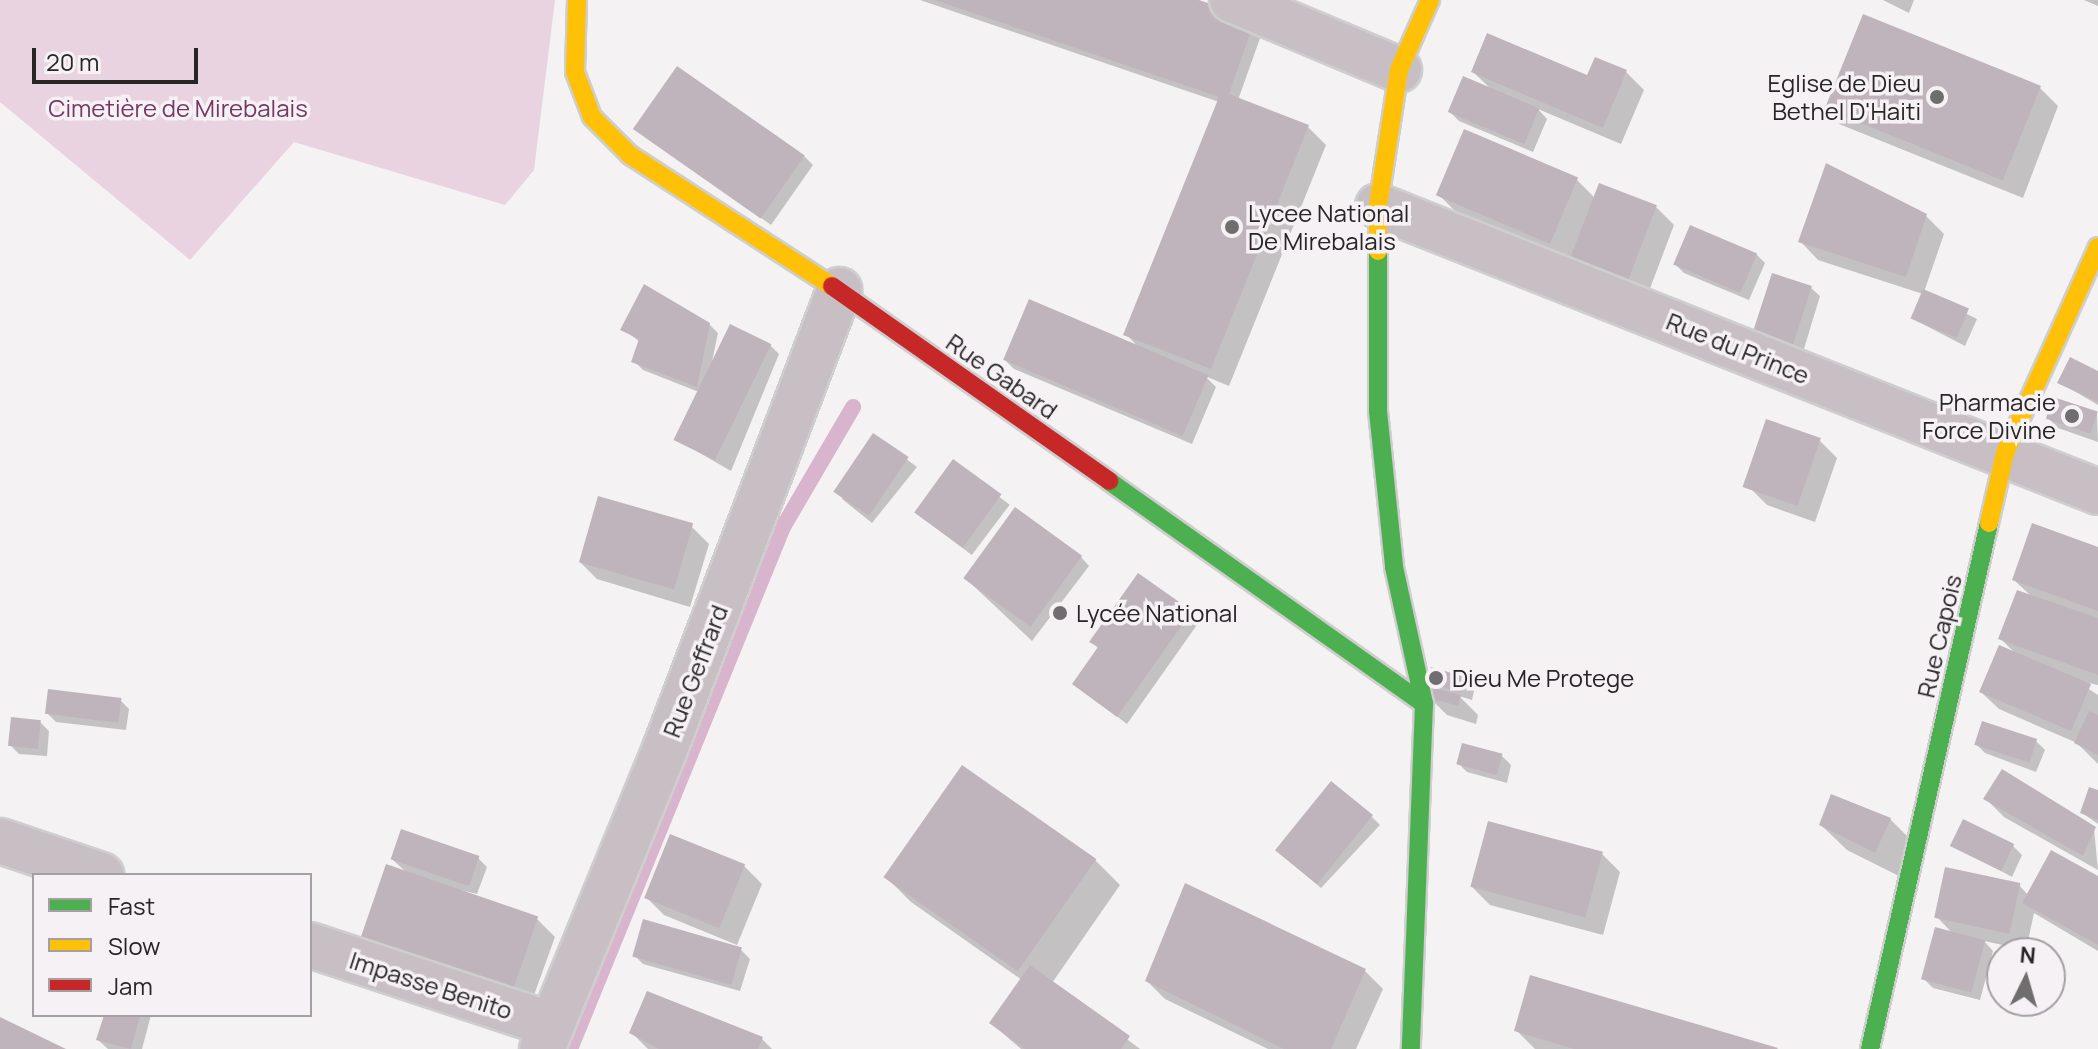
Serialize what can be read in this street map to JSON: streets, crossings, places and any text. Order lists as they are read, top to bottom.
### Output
{
  "streets": {
    "street": [
      "Rue du Prince",
      "Rue Gabard",
      "Rue Capois",
      "Rue Geffrard",
      "Impasse Benito"
    ]
  },
  "crossings": [
    ["Rue du Prince", "Rue Capois"],
    ["Rue Gabard", "Rue Geffrard"],
    ["Rue Geffrard", "Impasse Benito"]
  ],
  "parks": ["Cimetière de Mirebalais"],
  "places": [
    "Eglise de Dieu Bethel D'Haiti",
    "Lycee National De Mirebalais",
    "Pharmacie Force Divine",
    "Lycée National",
    "Dieu Me Protege"
  ],
  "legend": ["Fast", "Slow", "Jam"],
  "scale_bar": "20 m",
  "north": "top"
}
